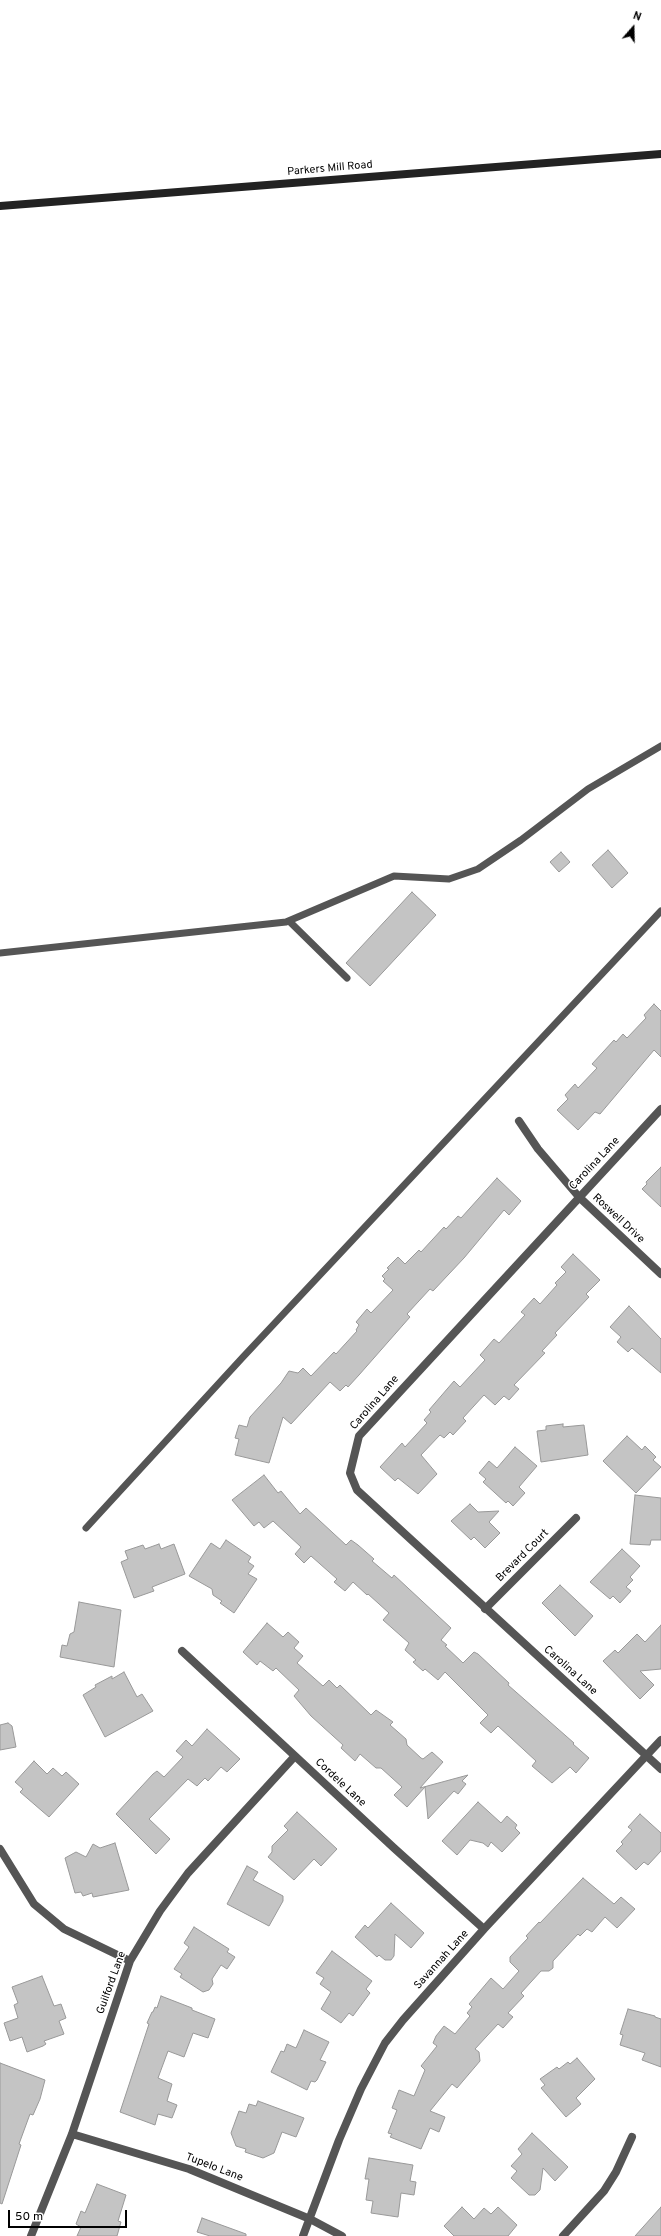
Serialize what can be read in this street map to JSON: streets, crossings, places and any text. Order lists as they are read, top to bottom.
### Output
{
  "streets": {
    "main road": ["Parkers Mill Road"],
    "street": [
      "Carolina Lane",
      "Roswell Drive",
      "Brevard Court",
      "Cordele Lane",
      "Savannah Lane",
      "Guilford Lane",
      "Tupelo Lane"
    ]
  },
  "crossings": [
    ["Carolina Lane", "Roswell Drive"],
    ["Carolina Lane", "Brevard Court"],
    ["Carolina Lane", "Savannah Lane"],
    ["Cordele Lane", "Savannah Lane"],
    ["Cordele Lane", "Guilford Lane"],
    ["Savannah Lane", "Tupelo Lane"],
    ["Guilford Lane", "Tupelo Lane"]
  ],
  "scale_bar": "50 m",
  "north": "top"
}
